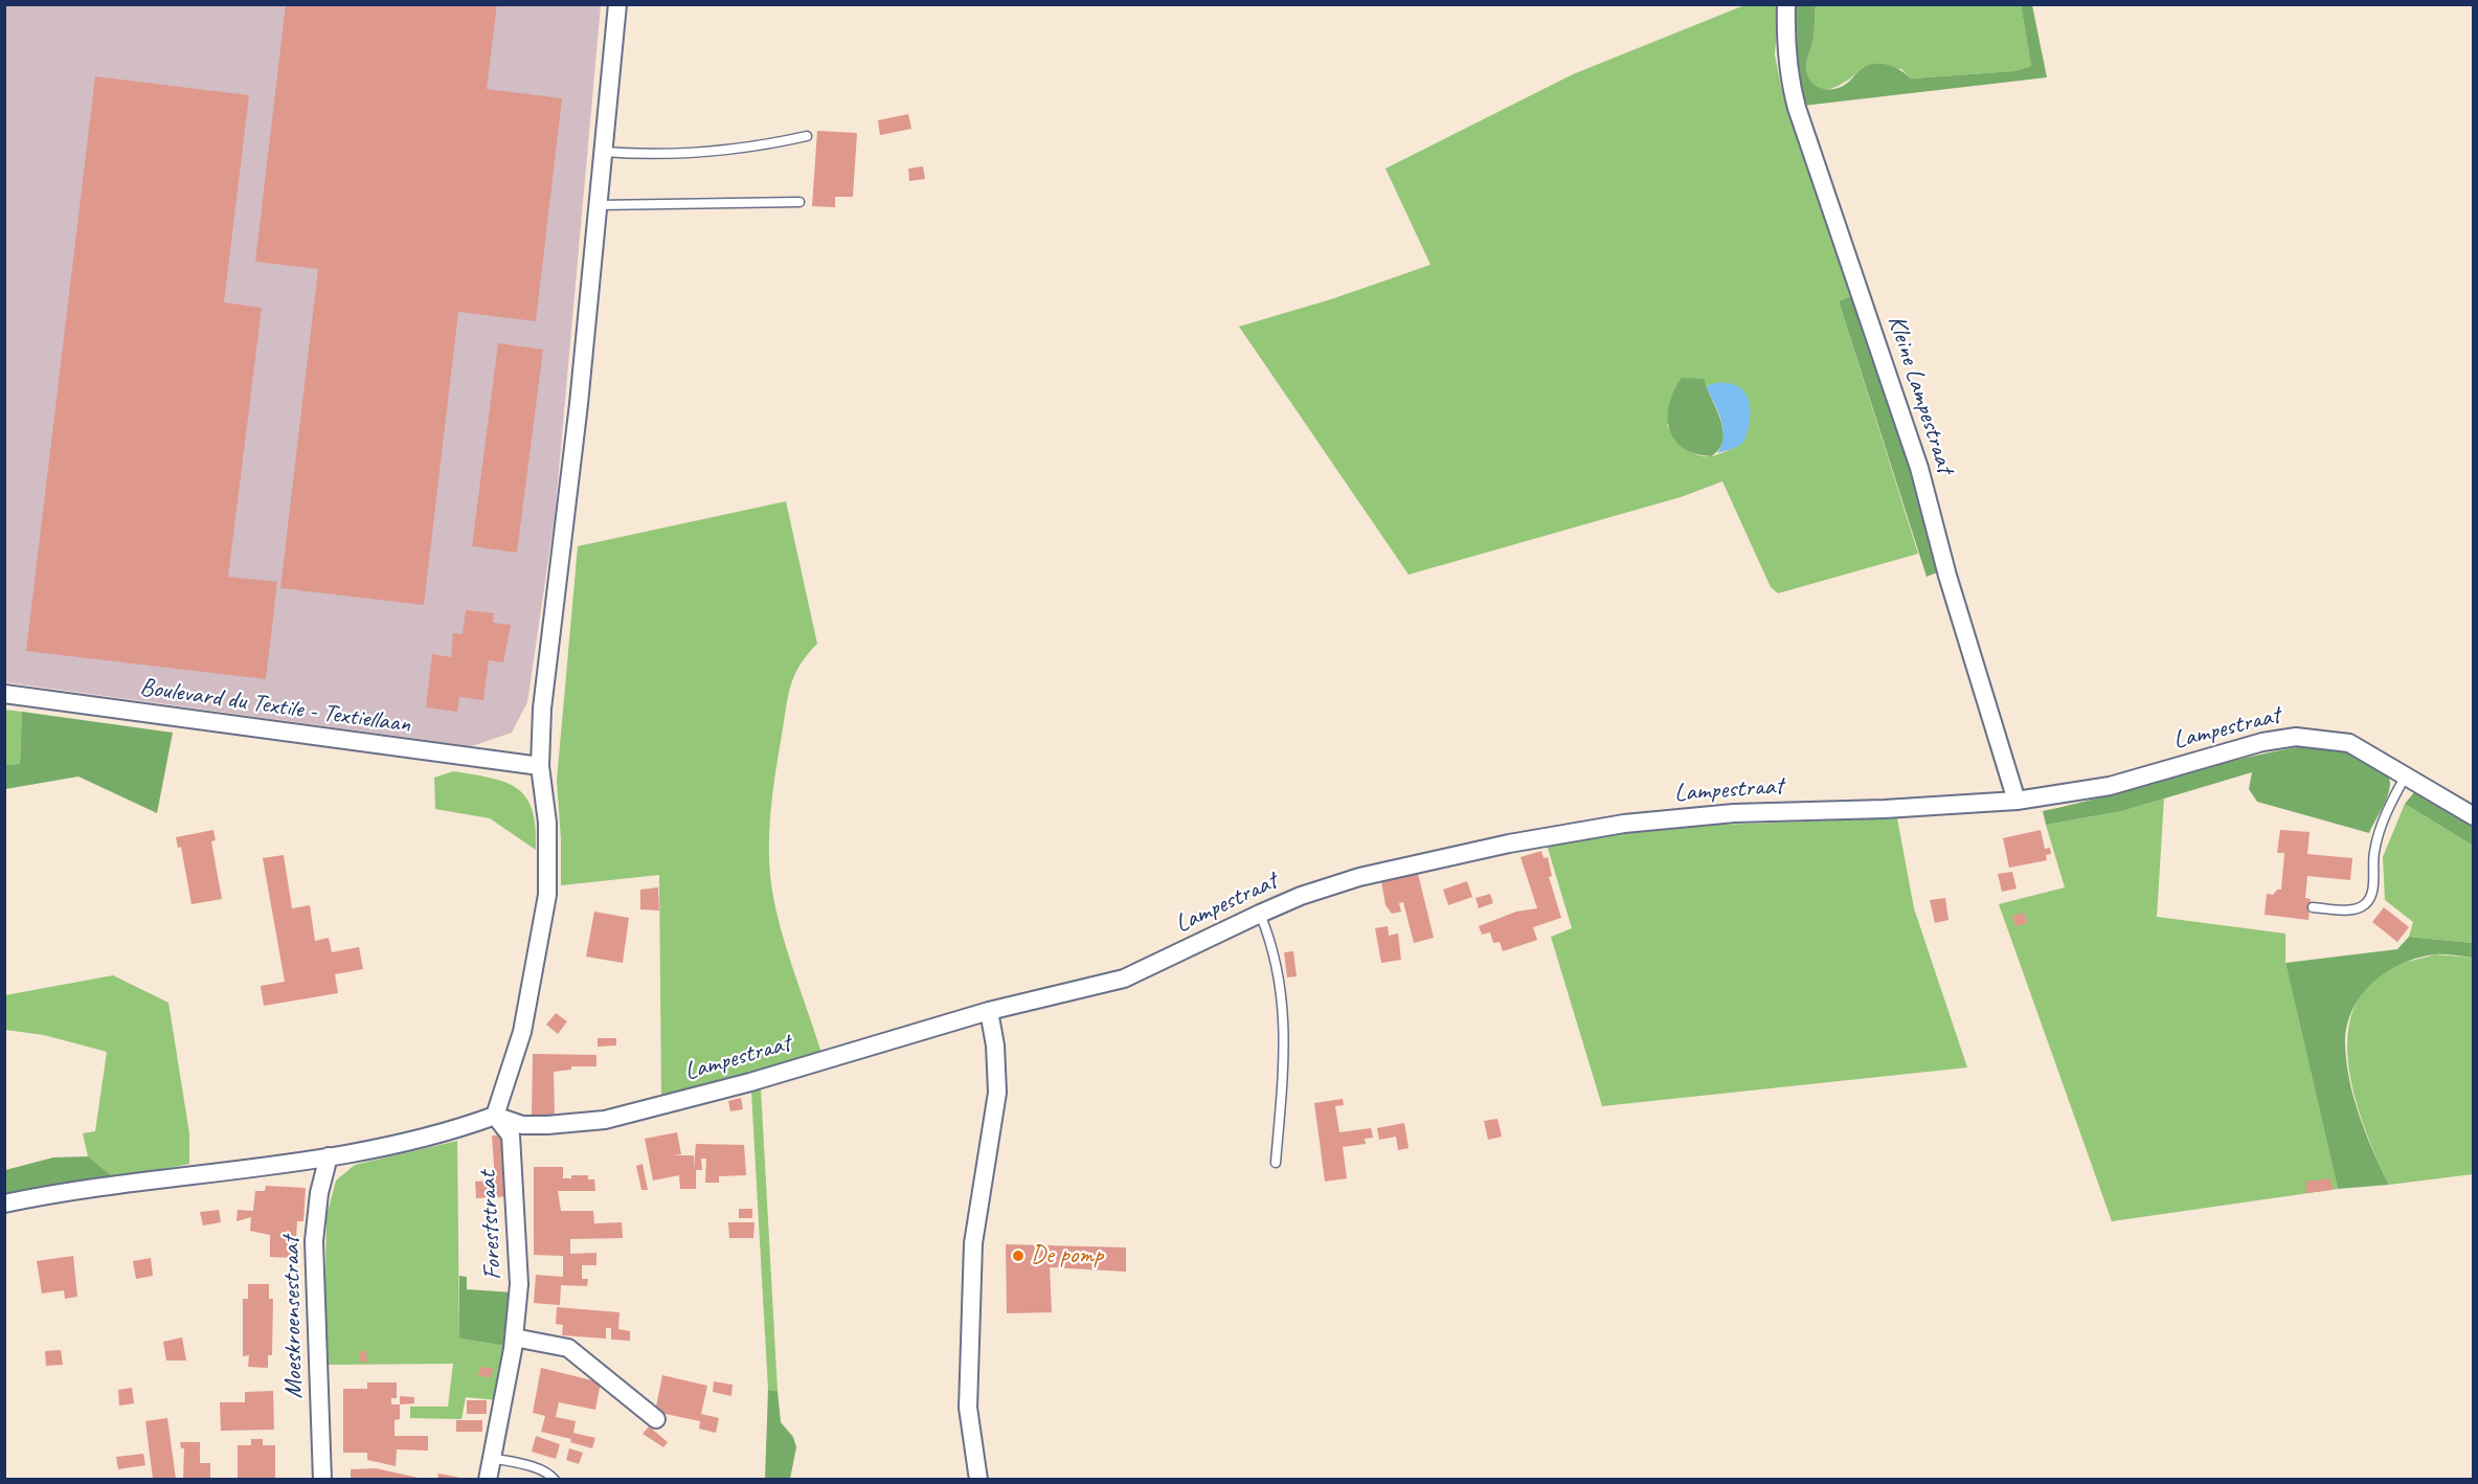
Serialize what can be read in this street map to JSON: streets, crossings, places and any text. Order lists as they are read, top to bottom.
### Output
{
  "streets": {
    "street": [
      "Kleine Lampestraat",
      "Boulevard du Textile - Textiellaan",
      "Lampestraat",
      "Foreststraat",
      "Moeskroensestraat"
    ]
  },
  "crossings": [
    ["Kleine Lampestraat", "Lampestraat"],
    ["Lampestraat", "Foreststraat"]
  ],
  "places": ["De pomp"]
}
